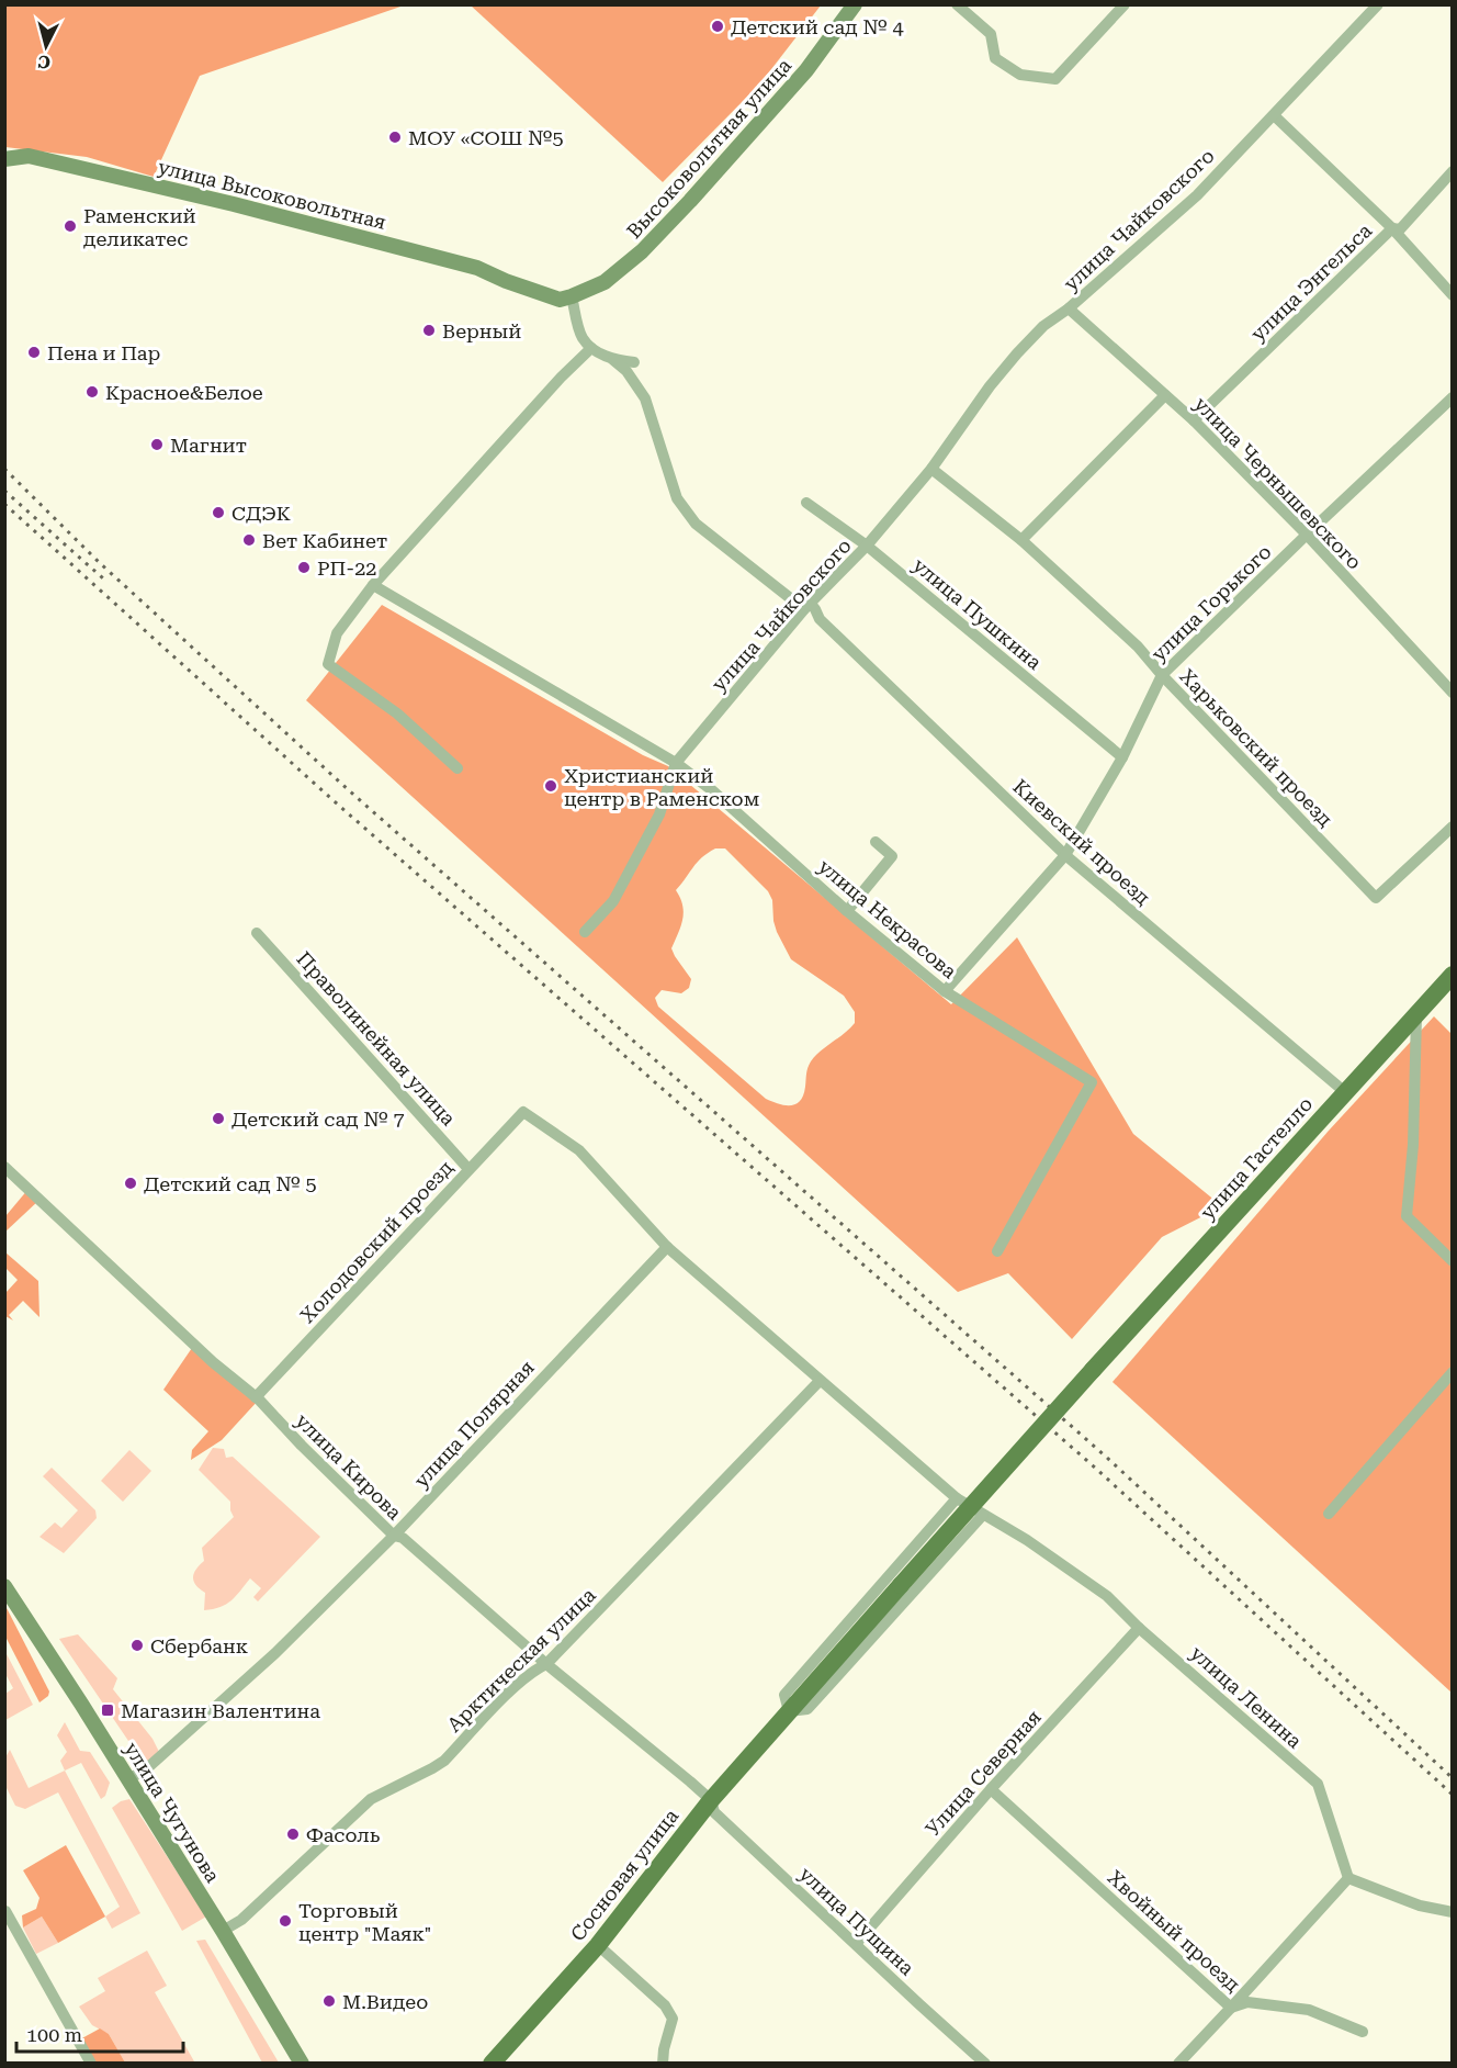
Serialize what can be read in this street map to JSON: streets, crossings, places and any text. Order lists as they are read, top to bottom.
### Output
{
  "streets": {
    "main road": ["улица Гастелло", "Сосновая улица"],
    "street": [
      "Высоковольтная улица",
      "улица Высоковольтная",
      "улица Чайковского",
      "улица Энгельса",
      "улица Чернышевского",
      "улица Горького",
      "улица Пушкина",
      "Харьковский проезд",
      "Киевский проезд",
      "улица Некрасова",
      "Праволинейная улица",
      "Холодовский проезд",
      "улица Полярная",
      "улица Кирова",
      "Арктическая улица",
      "улица Ленина",
      "Улица Северная",
      "улица Чугунова",
      "улица Пущина",
      "Хвойный проезд"
    ]
  },
  "crossings": [
    ["Высоковольтная улица", "улица Высоковольтная"],
    ["улица Чайковского", "улица Чернышевского"],
    ["улица Чайковского", "улица Пушкина"],
    ["улица Чайковского", "Харьковский проезд"],
    ["улица Чайковского", "Киевский проезд"],
    ["улица Чайковского", "улица Некрасова"],
    ["улица Энгельса", "улица Чернышевского"],
    ["улица Чернышевского", "улица Горького"],
    ["улица Горького", "улица Пушкина"],
    ["улица Горького", "Харьковский проезд"],
    ["улица Горького", "Киевский проезд"],
    ["улица Горького", "улица Некрасова"],
    ["Киевский проезд", "улица Гастелло"],
    ["Праволинейная улица", "Холодовский проезд"],
    ["улица Гастелло", "Сосновая улица"],
    ["Холодовский проезд", "улица Кирова"],
    ["Холодовский проезд", "улица Ленина"],
    ["улица Полярная", "улица Кирова"],
    ["улица Полярная", "улица Ленина"],
    ["улица Полярная", "улица Чугунова"],
    ["улица Кирова", "Арктическая улица"],
    ["улица Кирова", "Сосновая улица"],
    ["улица Кирова", "улица Пущина"],
    ["Арктическая улица", "улица Ленина"],
    ["Арктическая улица", "улица Чугунова"],
    ["улица Ленина", "Улица Северная"],
    ["Улица Северная", "улица Пущина"],
    ["Улица Северная", "Хвойный проезд"],
    ["Сосновая улица", "улица Пущина"]
  ],
  "places": {
    "other": [
      "Детский сад № 4",
      "МОУ «СОШ №5",
      "Раменский деликатес",
      "Верный",
      "Пена и Пар",
      "Красное&Белое",
      "Магнит",
      "СДЭК",
      "Вет Кабинет",
      "РП-22",
      "Христианский центр в Раменском",
      "Детский сад № 7",
      "Детский сад № 5",
      "Сбербанк",
      "Фасоль",
      "Торговый центр \"Маяк\"",
      "М.Видео"
    ],
    "transit": ["Магазин Валентина"]
  },
  "scale_bar": "100 m",
  "north": "bottom"
}
